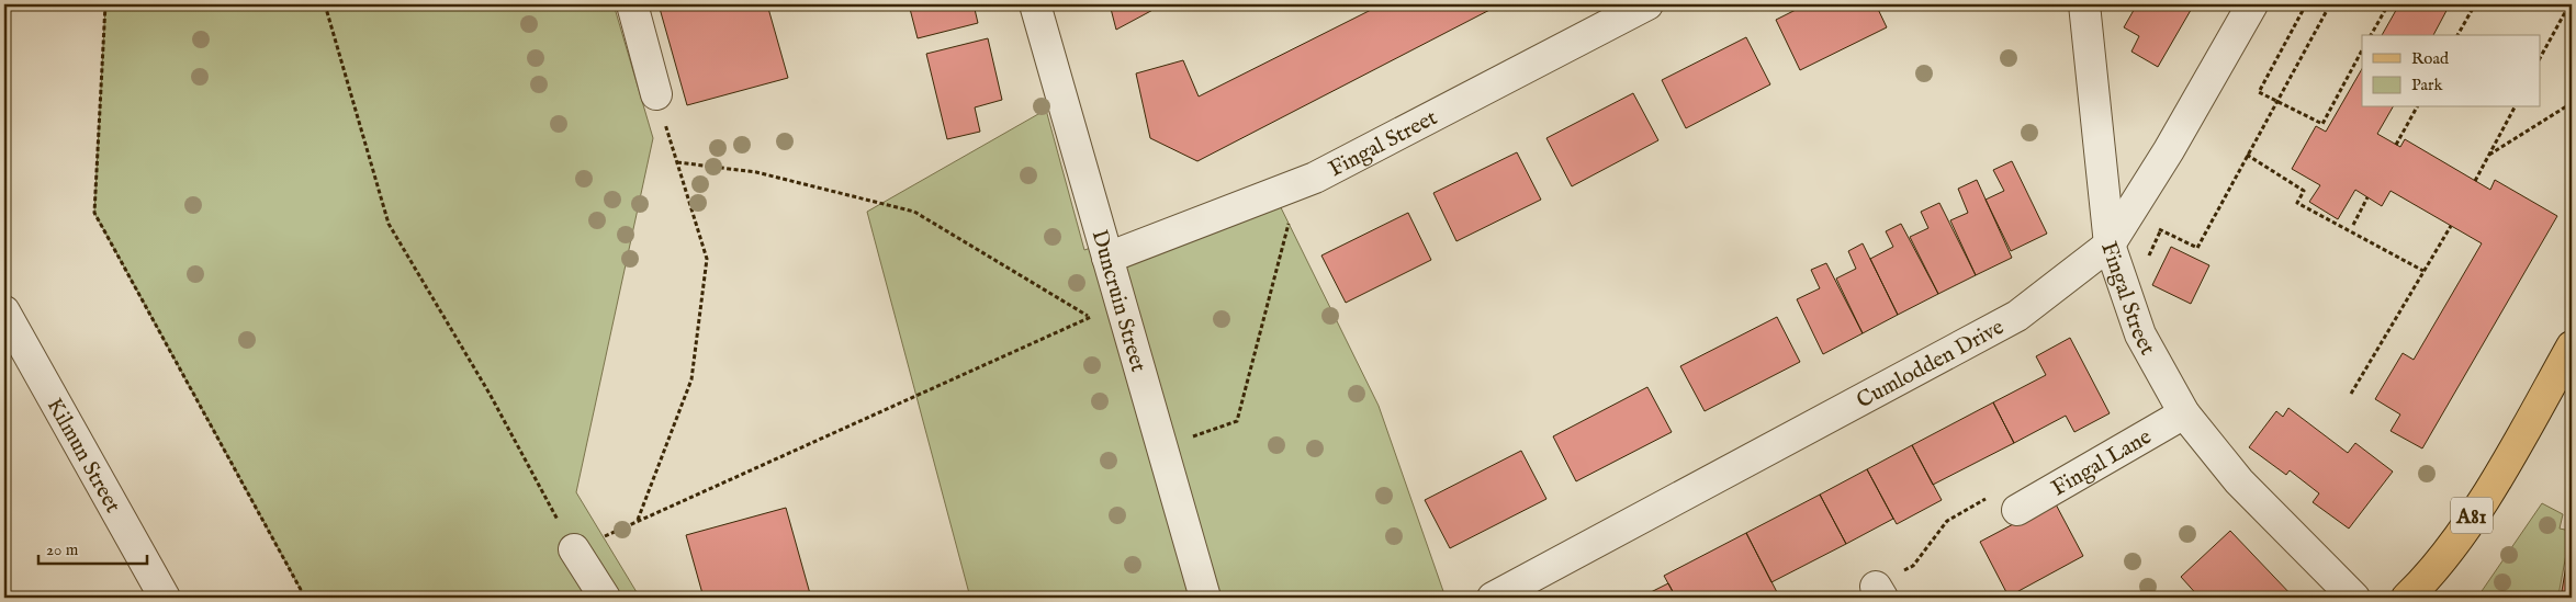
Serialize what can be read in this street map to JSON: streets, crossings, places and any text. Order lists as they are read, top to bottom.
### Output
{
  "streets": {
    "main road": ["A81"],
    "street": [
      "Fingal Street",
      "Duncruin Street",
      "Cumlodden Drive",
      "Kilmun Street",
      "Fingal Lane"
    ]
  },
  "crossings": [
    ["Fingal Street", "Duncruin Street"],
    ["Fingal Street", "Cumlodden Drive"],
    ["Fingal Street", "Fingal Lane"]
  ],
  "legend": ["Road", "Park"],
  "scale_bar": "20 m"
}
